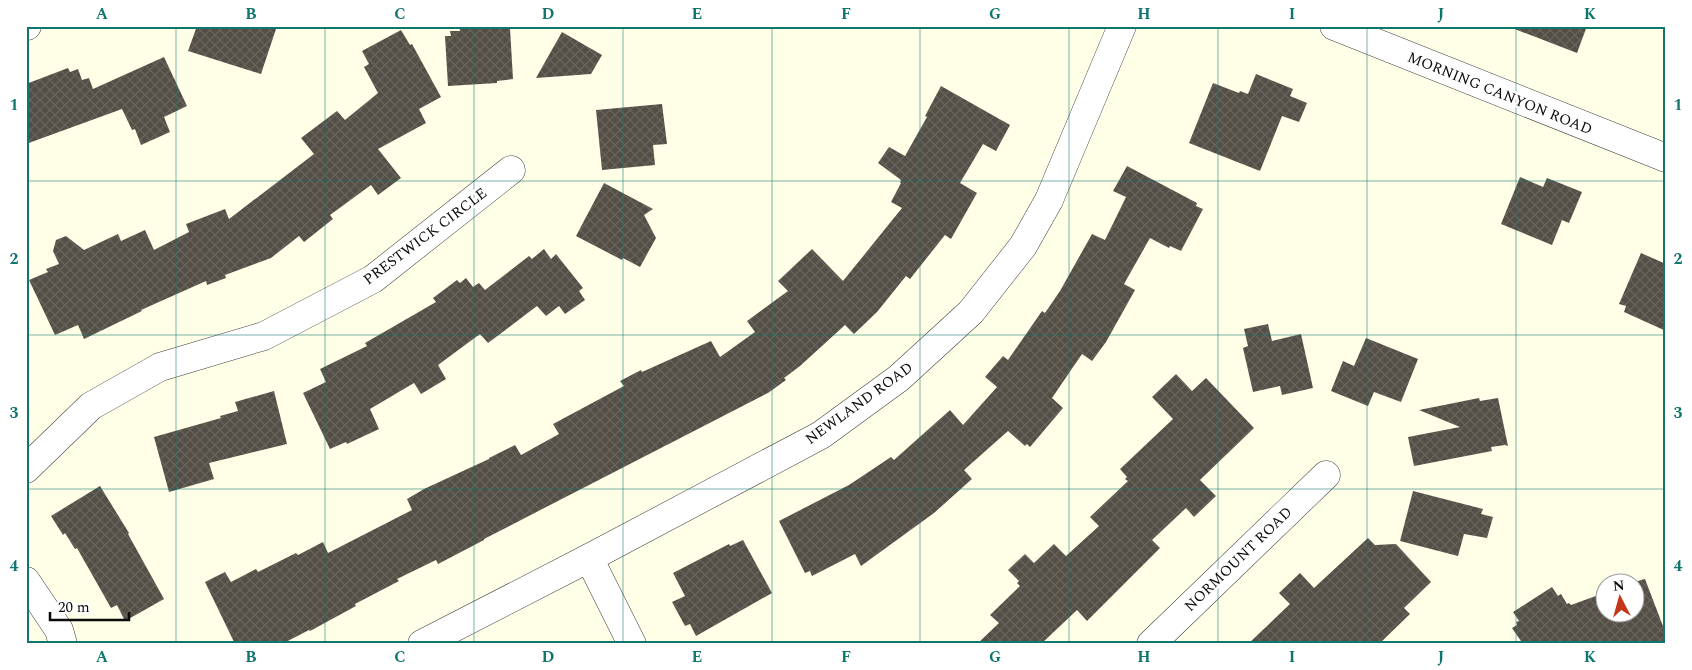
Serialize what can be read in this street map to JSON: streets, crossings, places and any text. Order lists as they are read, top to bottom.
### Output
{
  "streets": {
    "street": [
      "MORNING CANYON ROAD",
      "PRESTWICK CIRCLE",
      "NEWLAND ROAD",
      "NORMOUNT ROAD"
    ]
  },
  "scale_bar": "20 m",
  "north": "top",
  "grid": {
    "columns": [
      "A",
      "B",
      "C",
      "D",
      "E",
      "F",
      "G",
      "H",
      "I",
      "J",
      "K"
    ],
    "rows": [
      "1",
      "2",
      "3",
      "4"
    ]
  }
}
